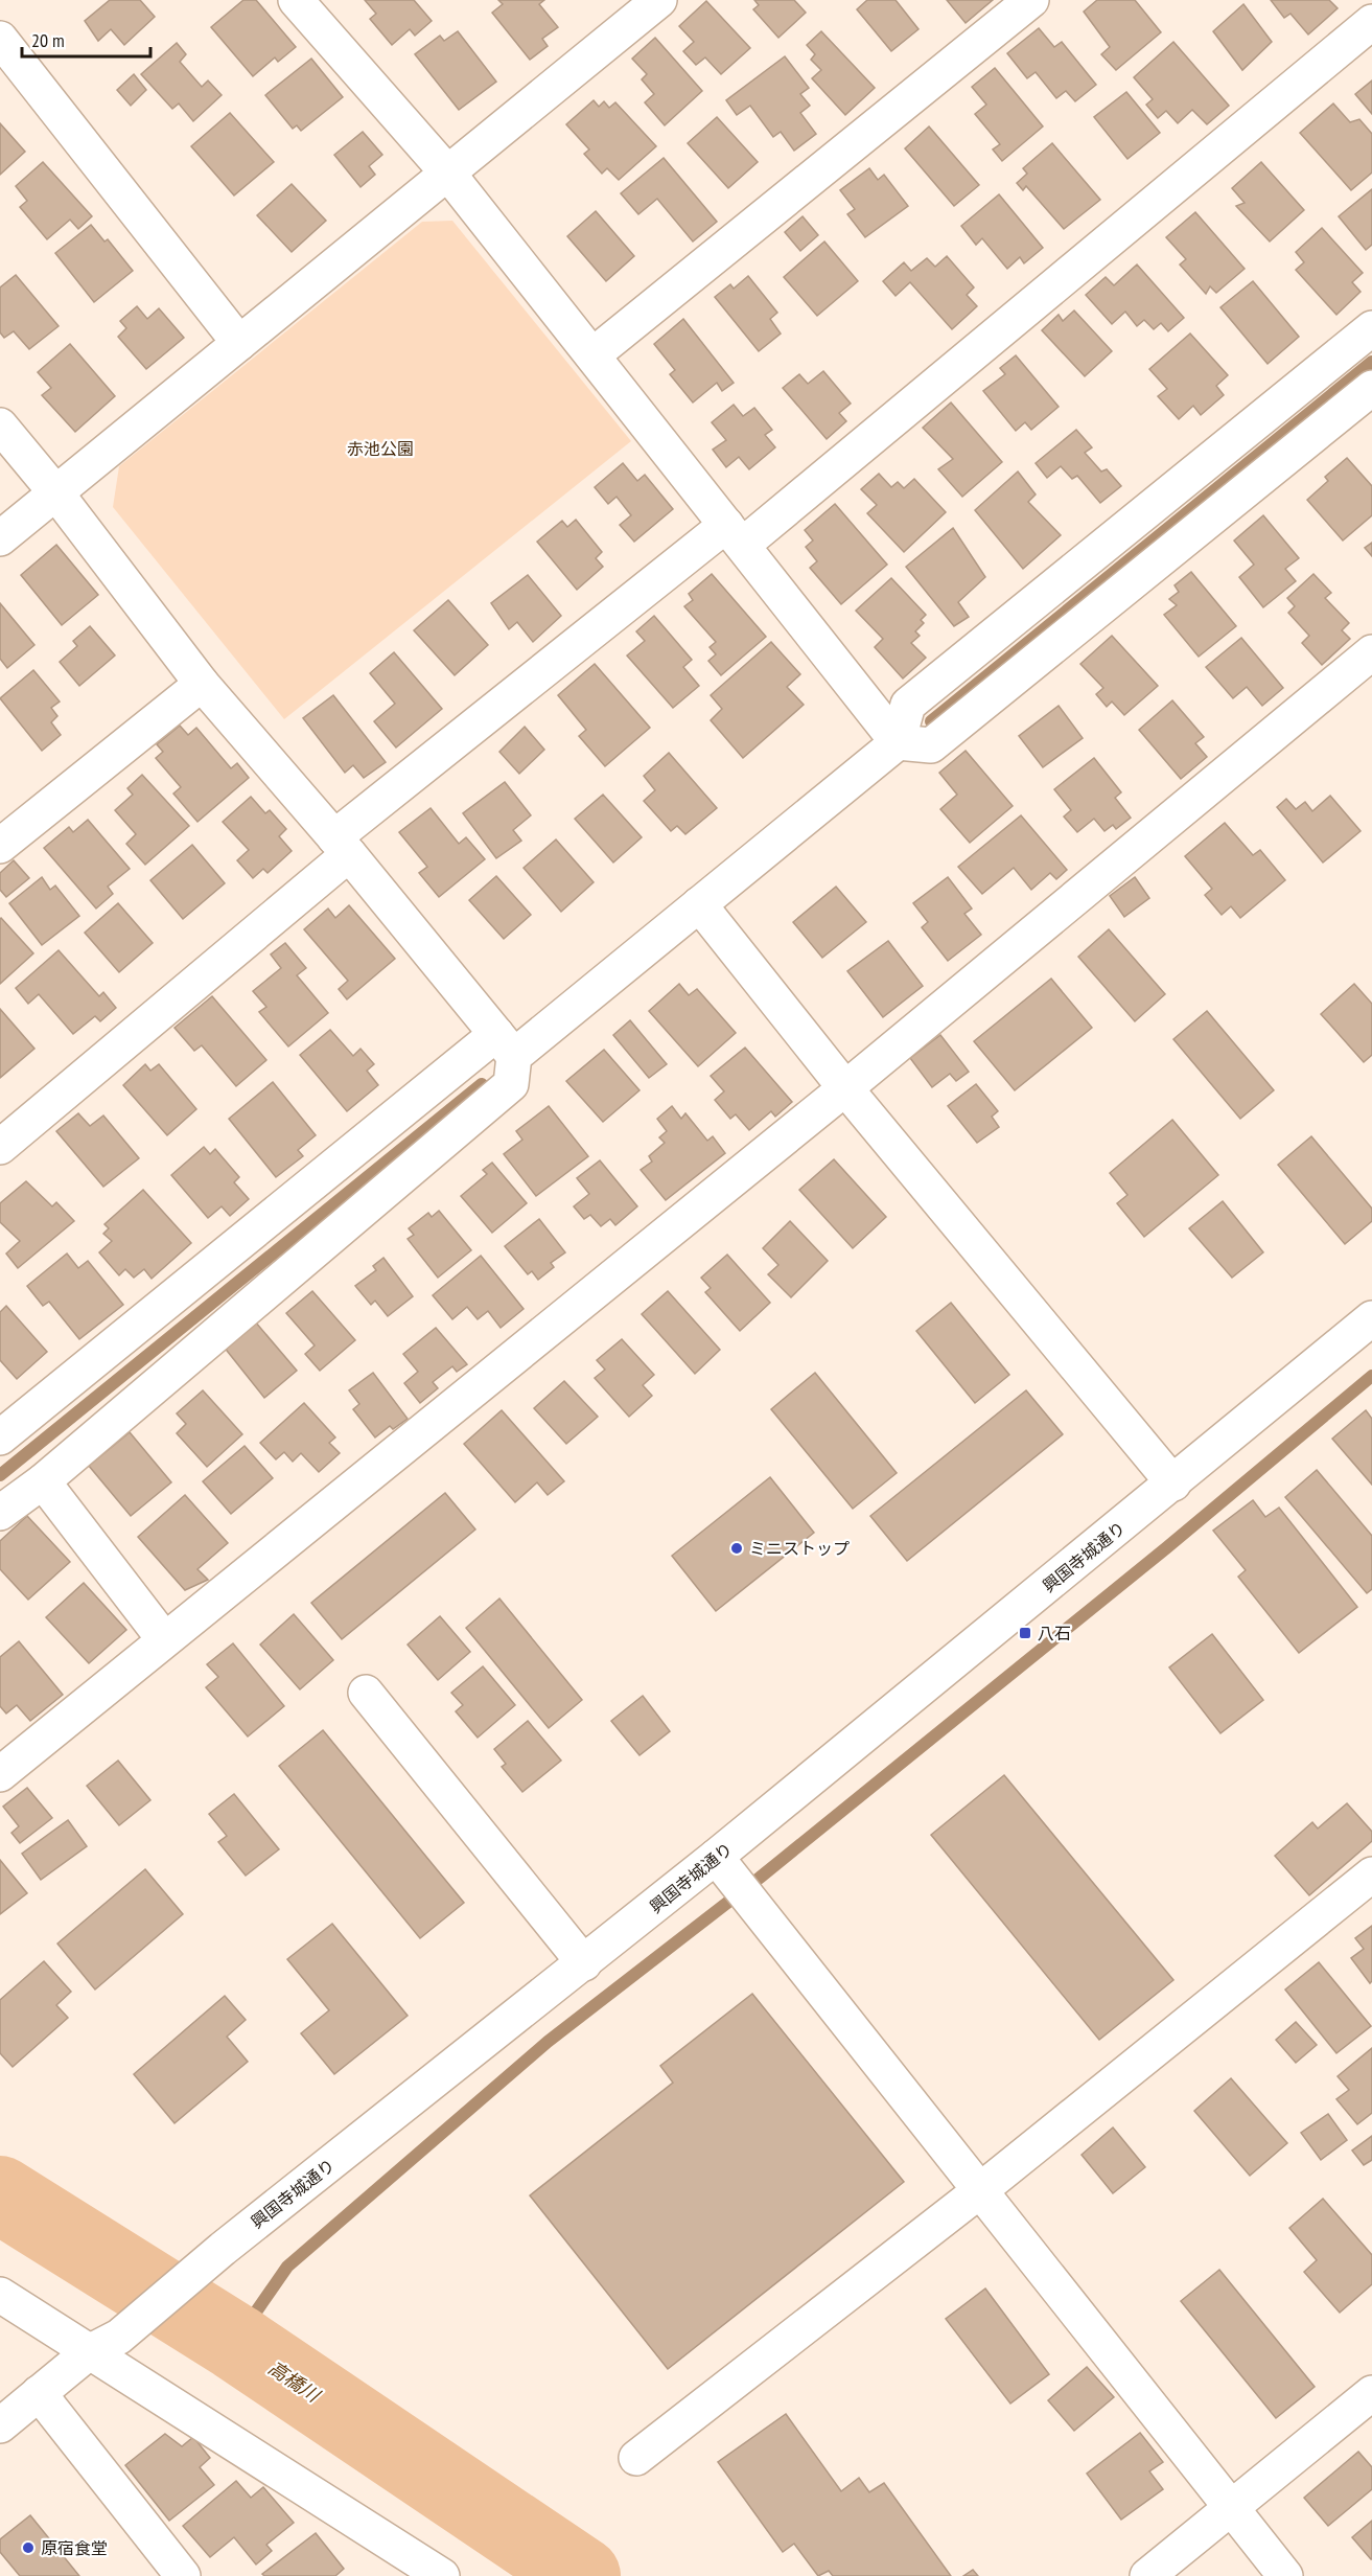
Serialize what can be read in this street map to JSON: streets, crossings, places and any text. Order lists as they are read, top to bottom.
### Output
{
  "streets": {
    "street": ["興国寺城通り"]
  },
  "water": ["高橋川"],
  "parks": ["赤池公園"],
  "places": {
    "other": ["ミニストップ", "原宿食堂"],
    "transit": ["八石"]
  },
  "scale_bar": "20 m"
}
